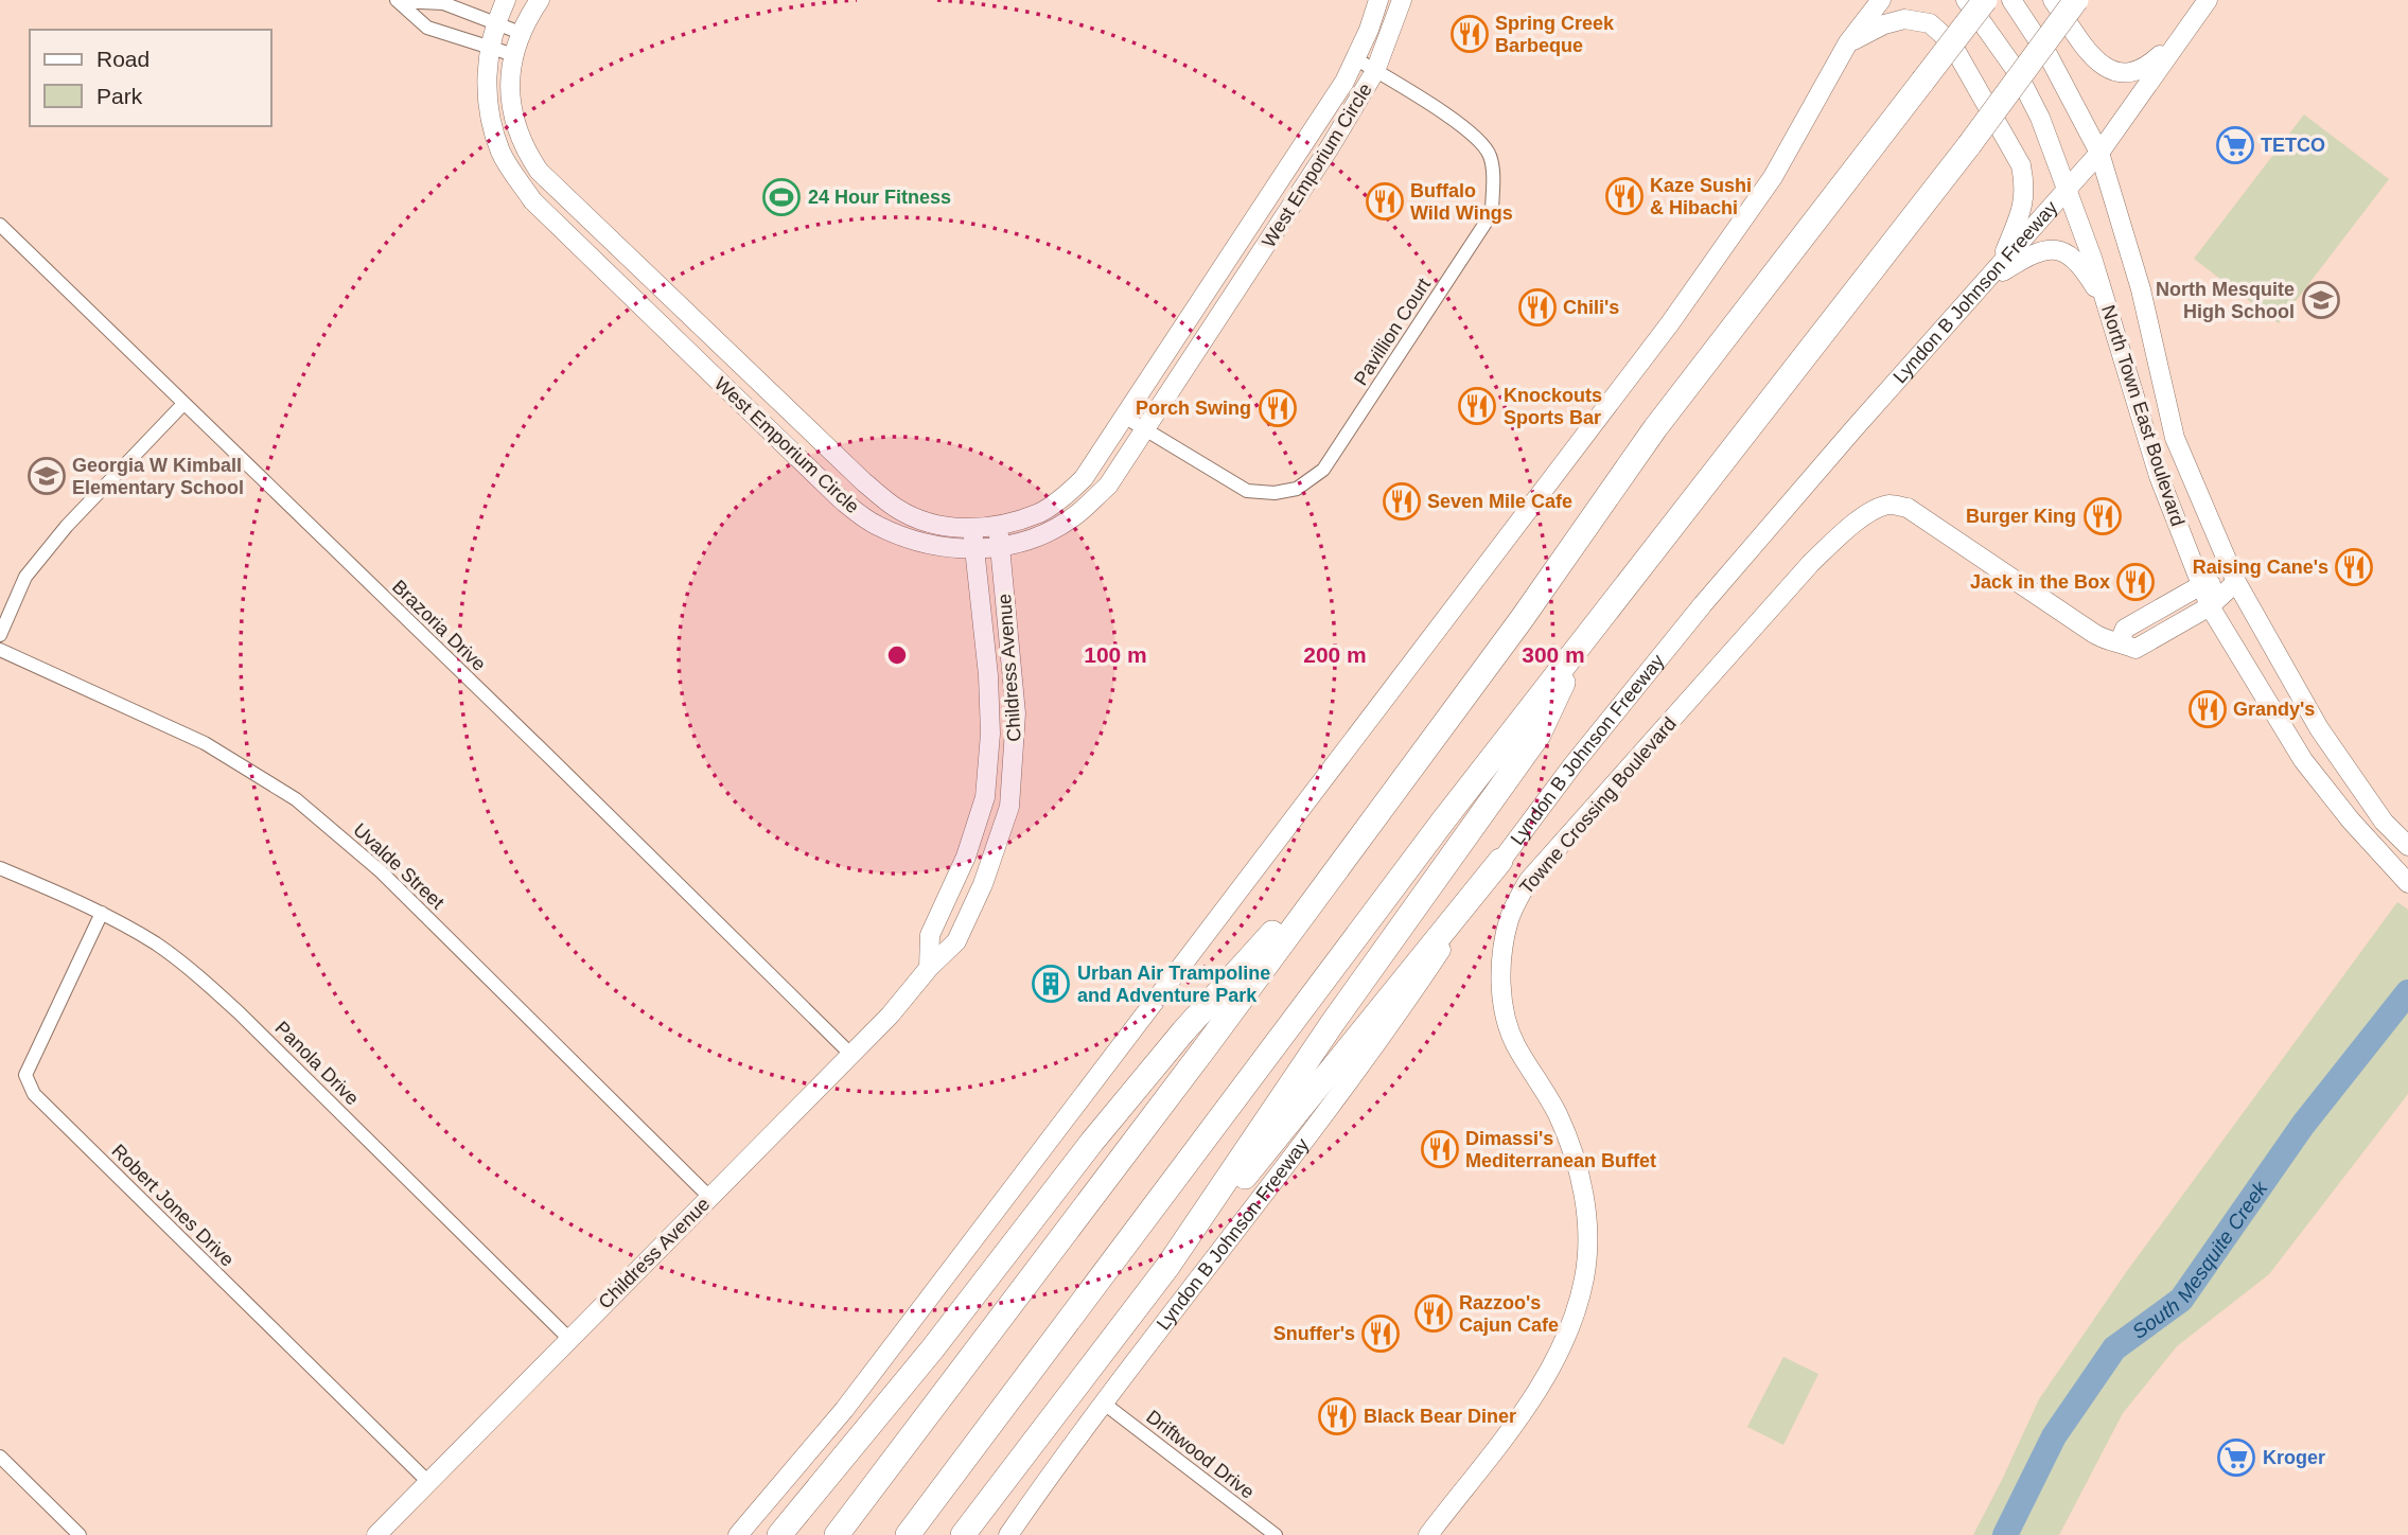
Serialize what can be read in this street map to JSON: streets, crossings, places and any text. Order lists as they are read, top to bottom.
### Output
{
  "streets": {
    "street": [
      "West Emporium Circle",
      "Lyndon B Johnson Freeway",
      "Pavillion Court",
      "North Town East Boulevard",
      "Brazoria Drive",
      "Childress Avenue",
      "Towne Crossing Boulevard",
      "Uvalde Street",
      "Panola Drive",
      "Robert Jones Drive",
      "Driftwood Drive"
    ]
  },
  "crossings": [
    ["West Emporium Circle", "Pavillion Court"],
    ["West Emporium Circle", "Childress Avenue"],
    ["Lyndon B Johnson Freeway", "North Town East Boulevard"],
    ["Lyndon B Johnson Freeway", "Driftwood Drive"],
    ["North Town East Boulevard", "Towne Crossing Boulevard"],
    ["Brazoria Drive", "Childress Avenue"],
    ["Childress Avenue", "Uvalde Street"],
    ["Childress Avenue", "Panola Drive"],
    ["Childress Avenue", "Robert Jones Drive"],
    ["Panola Drive", "Robert Jones Drive"]
  ],
  "water": ["South Mesquite Creek"],
  "places": {
    "restaurant": [
      "Spring Creek Barbeque",
      "Kaze Sushi & Hibachi",
      "Buffalo Wild Wings",
      "Chili's",
      "Knockouts Sports Bar",
      "Porch Swing",
      "Seven Mile Cafe",
      "Burger King",
      "Raising Cane's",
      "Jack in the Box",
      "Grandy's",
      "Dimassi's Mediterranean Buffet",
      "Razzoo's Cajun Cafe",
      "Snuffer's",
      "Black Bear Diner"
    ],
    "supermarket": ["TETCO", "Kroger"],
    "sports": ["24 Hour Fitness"],
    "school or university": ["North Mesquite High School", "Georgia W Kimball Elementary School"],
    "building": ["Urban Air Trampoline and Adventure Park"]
  },
  "legend": ["Road", "Park"],
  "rings": ["100 m", "200 m", "300 m"]
}
